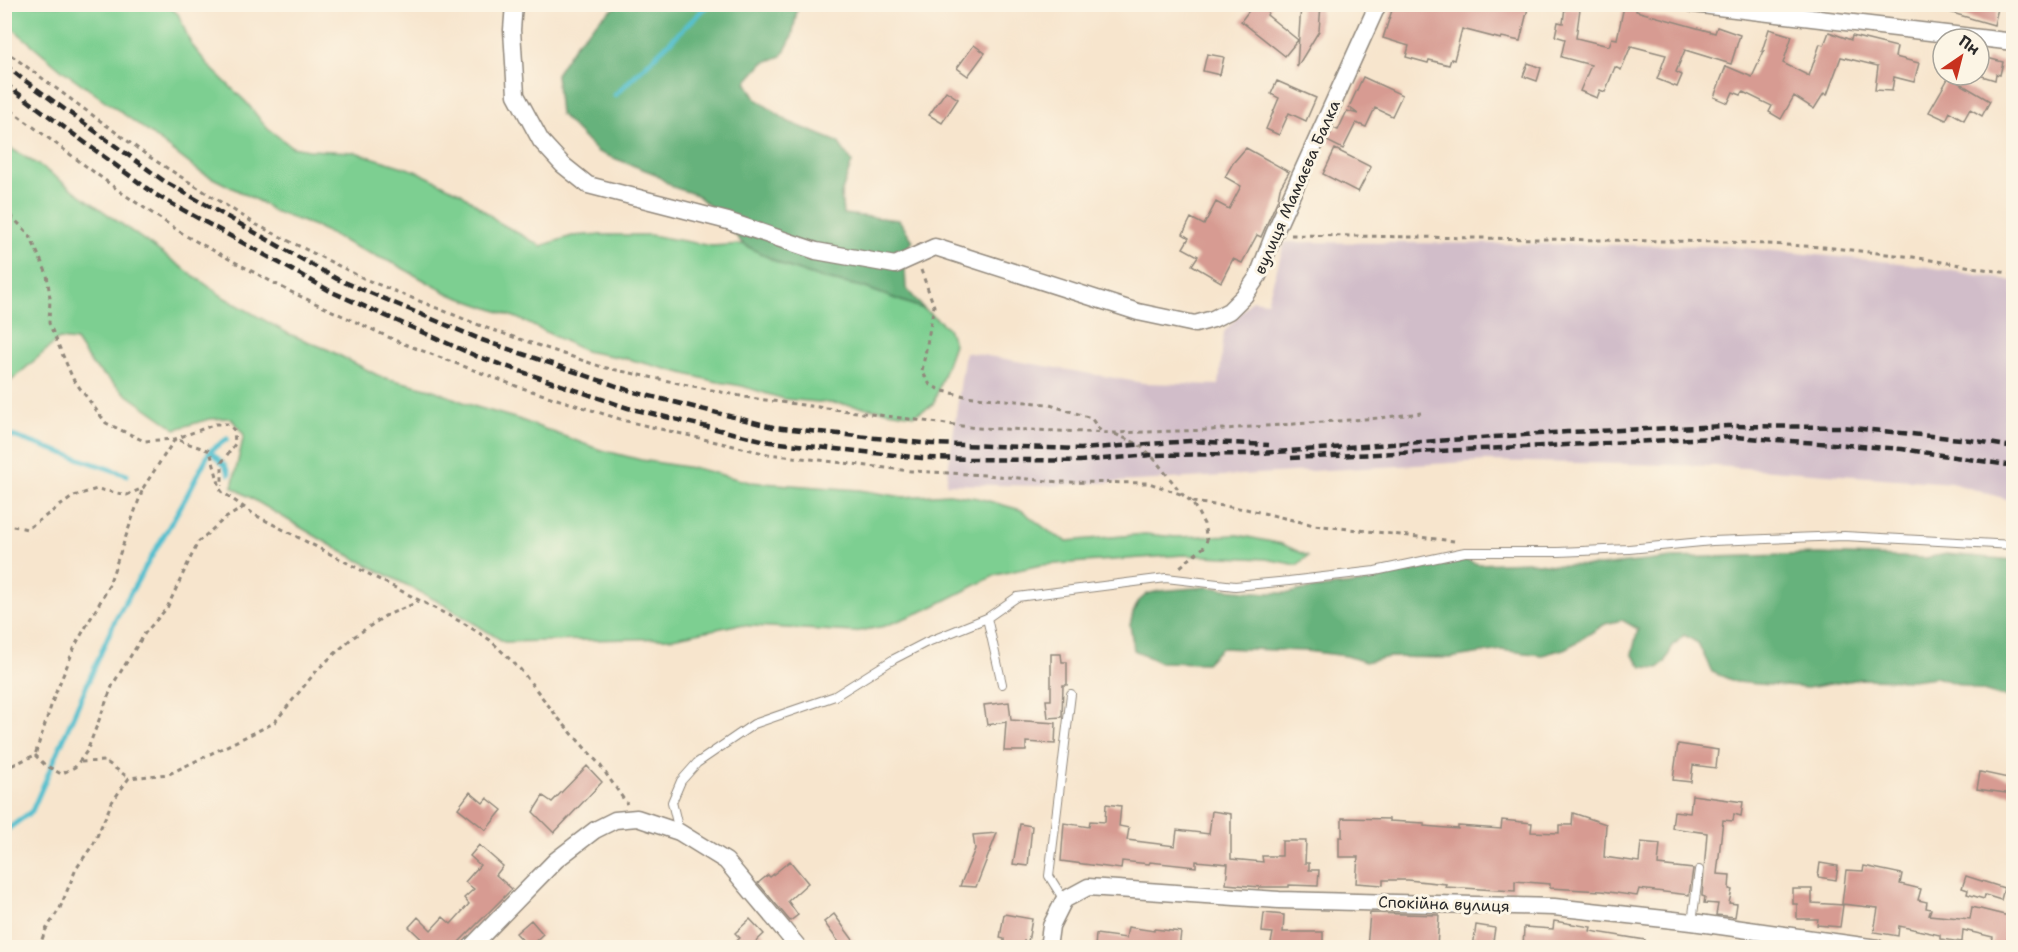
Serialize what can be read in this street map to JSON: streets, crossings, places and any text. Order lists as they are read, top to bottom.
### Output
{
  "streets": {
    "street": ["вулиця Мамаєва Балка", "Спокійна вулиця"]
  },
  "north": "top right"
}
